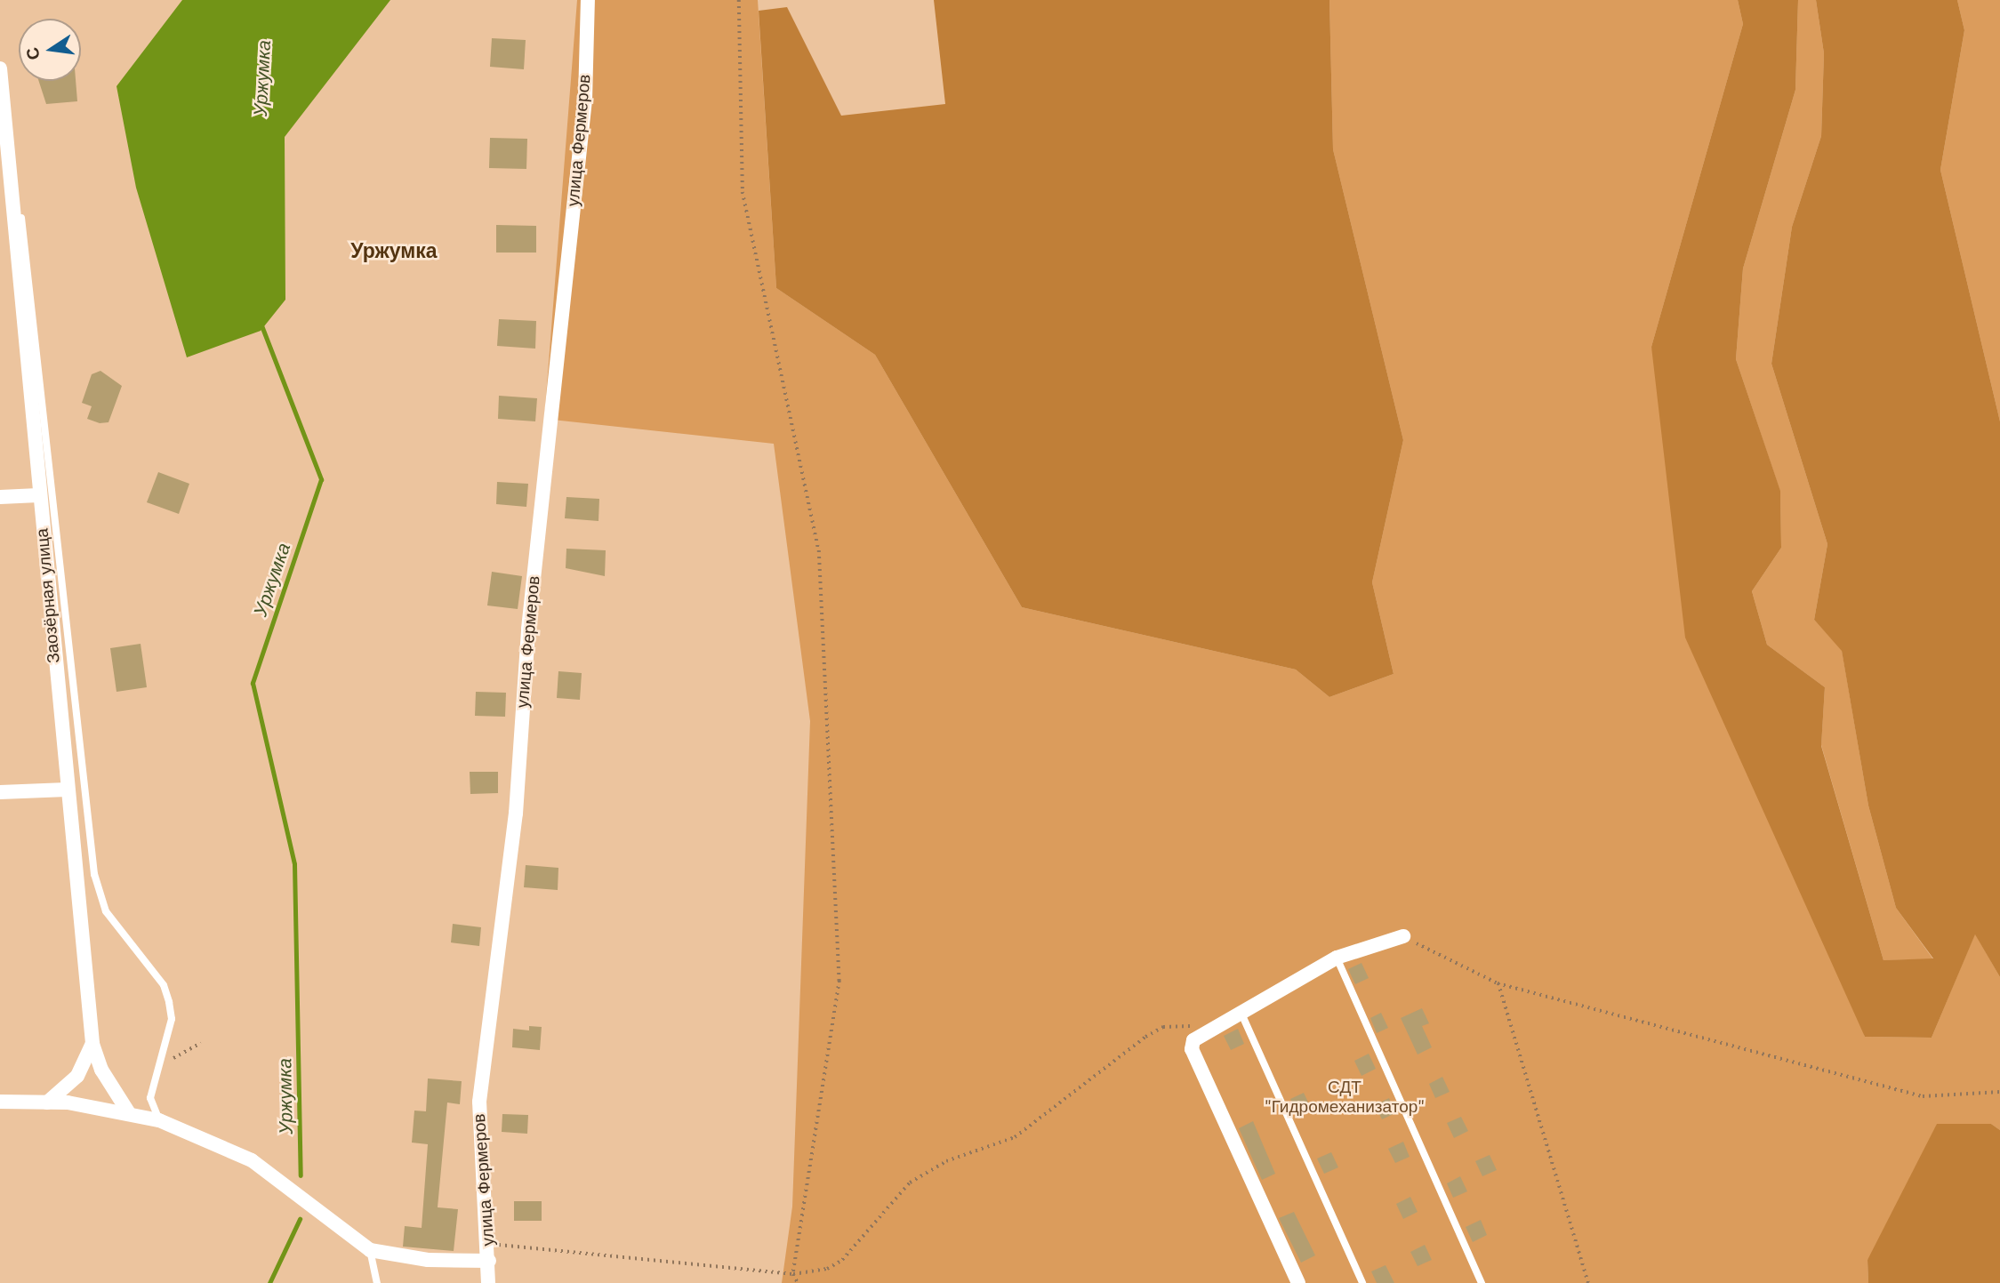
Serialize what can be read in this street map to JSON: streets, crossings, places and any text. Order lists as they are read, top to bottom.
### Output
{
  "streets": {
    "street": ["улица Фермеров", "Заозёрная улица"]
  },
  "districts": ["Уржумка"],
  "water": ["Уржумка"],
  "parks": ["СДТ \"Гидромеханизатор\""],
  "north": "left"
}
